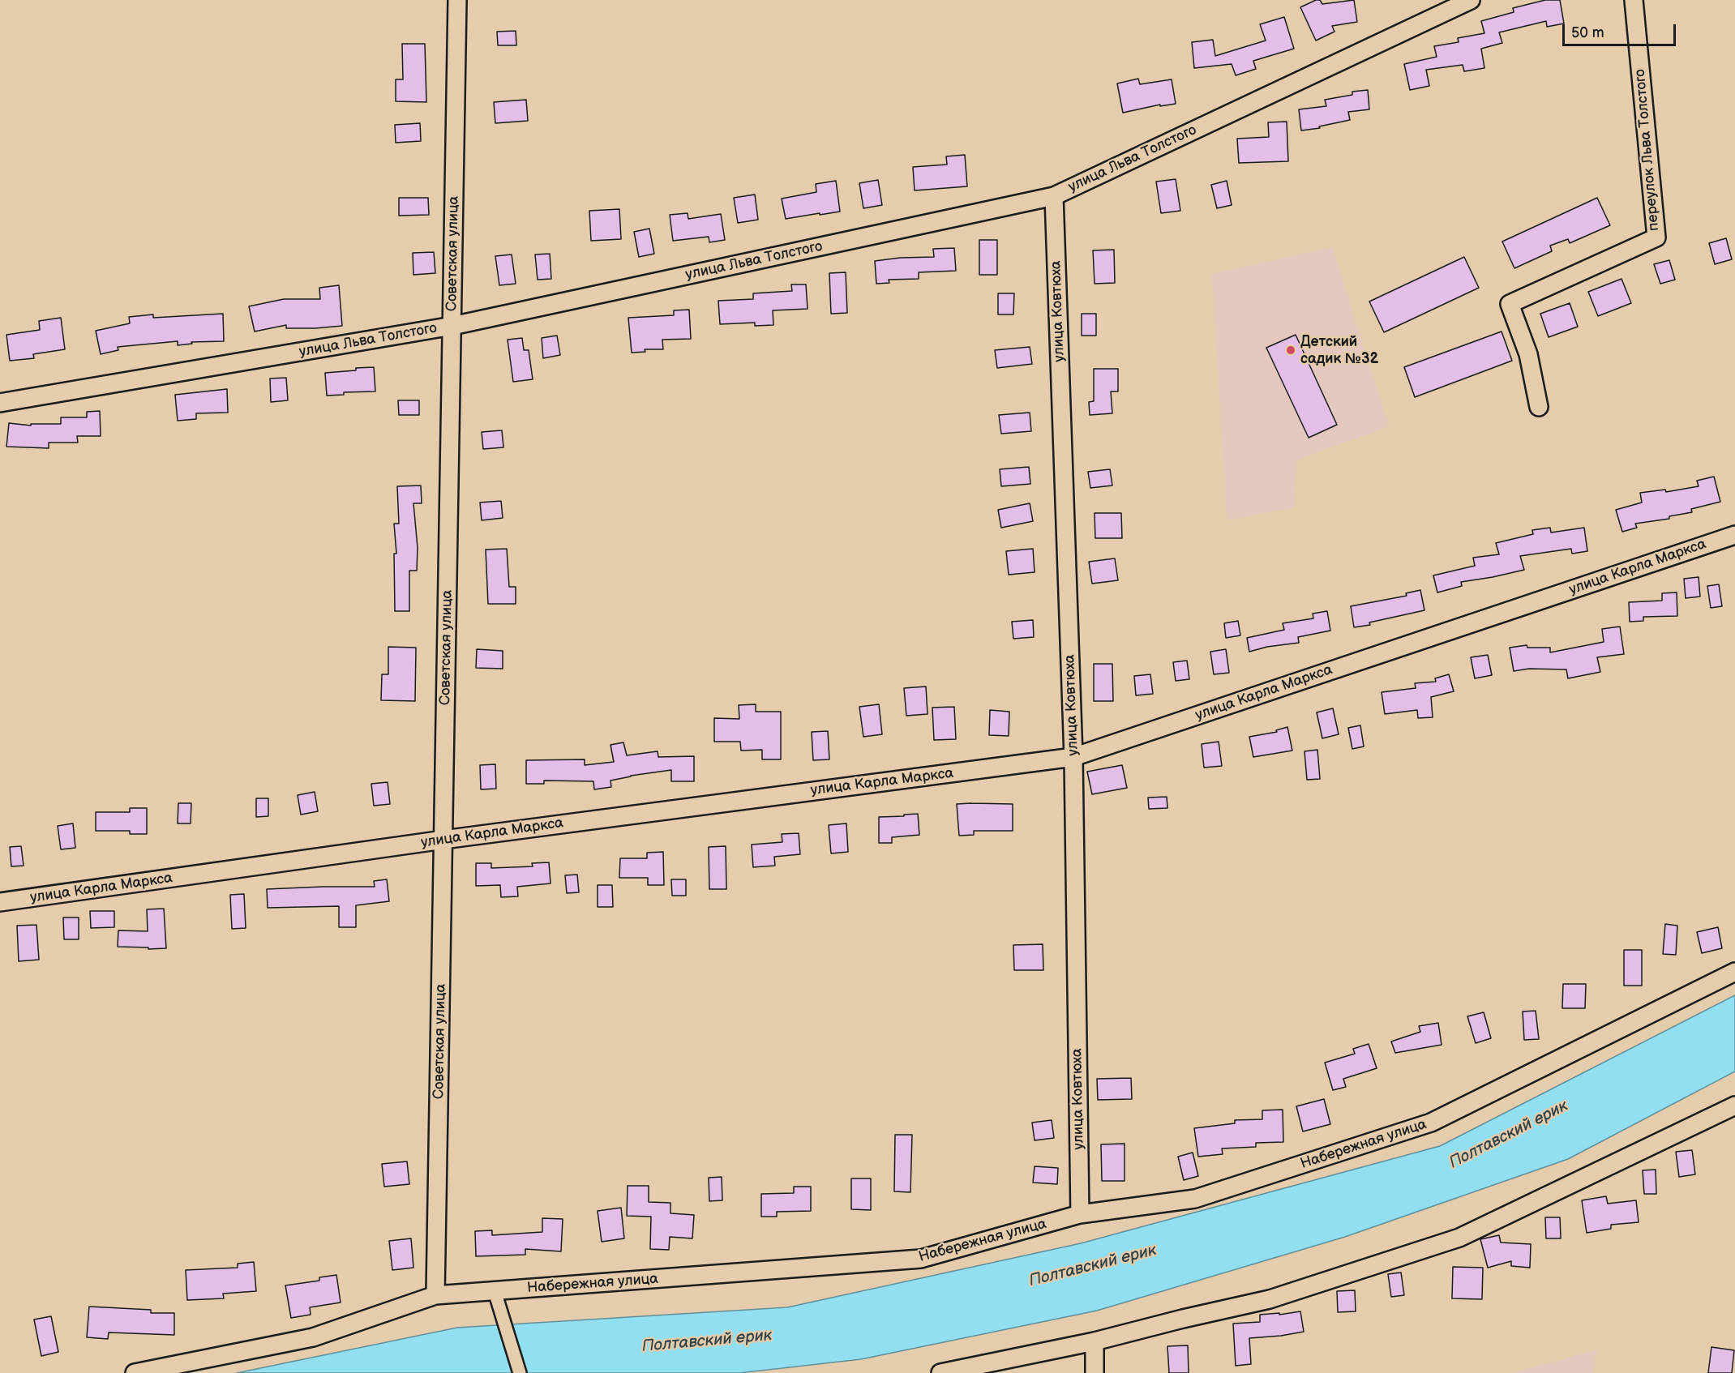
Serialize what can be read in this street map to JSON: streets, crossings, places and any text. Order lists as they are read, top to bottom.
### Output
{
  "streets": {
    "street": [
      "переулок Льва Толстого",
      "улица Льва Толстого",
      "Советская улица",
      "улица Ковтюха",
      "улица Карла Маркса",
      "Набережная улица"
    ]
  },
  "crossings": [
    ["улица Льва Толстого", "Советская улица"],
    ["улица Льва Толстого", "улица Ковтюха"],
    ["Советская улица", "улица Карла Маркса"],
    ["Советская улица", "Набережная улица"],
    ["улица Ковтюха", "улица Карла Маркса"],
    ["улица Ковтюха", "Набережная улица"]
  ],
  "water": ["Полтавский ерик"],
  "places": ["Детский садик №32"],
  "scale_bar": "50 m"
}
